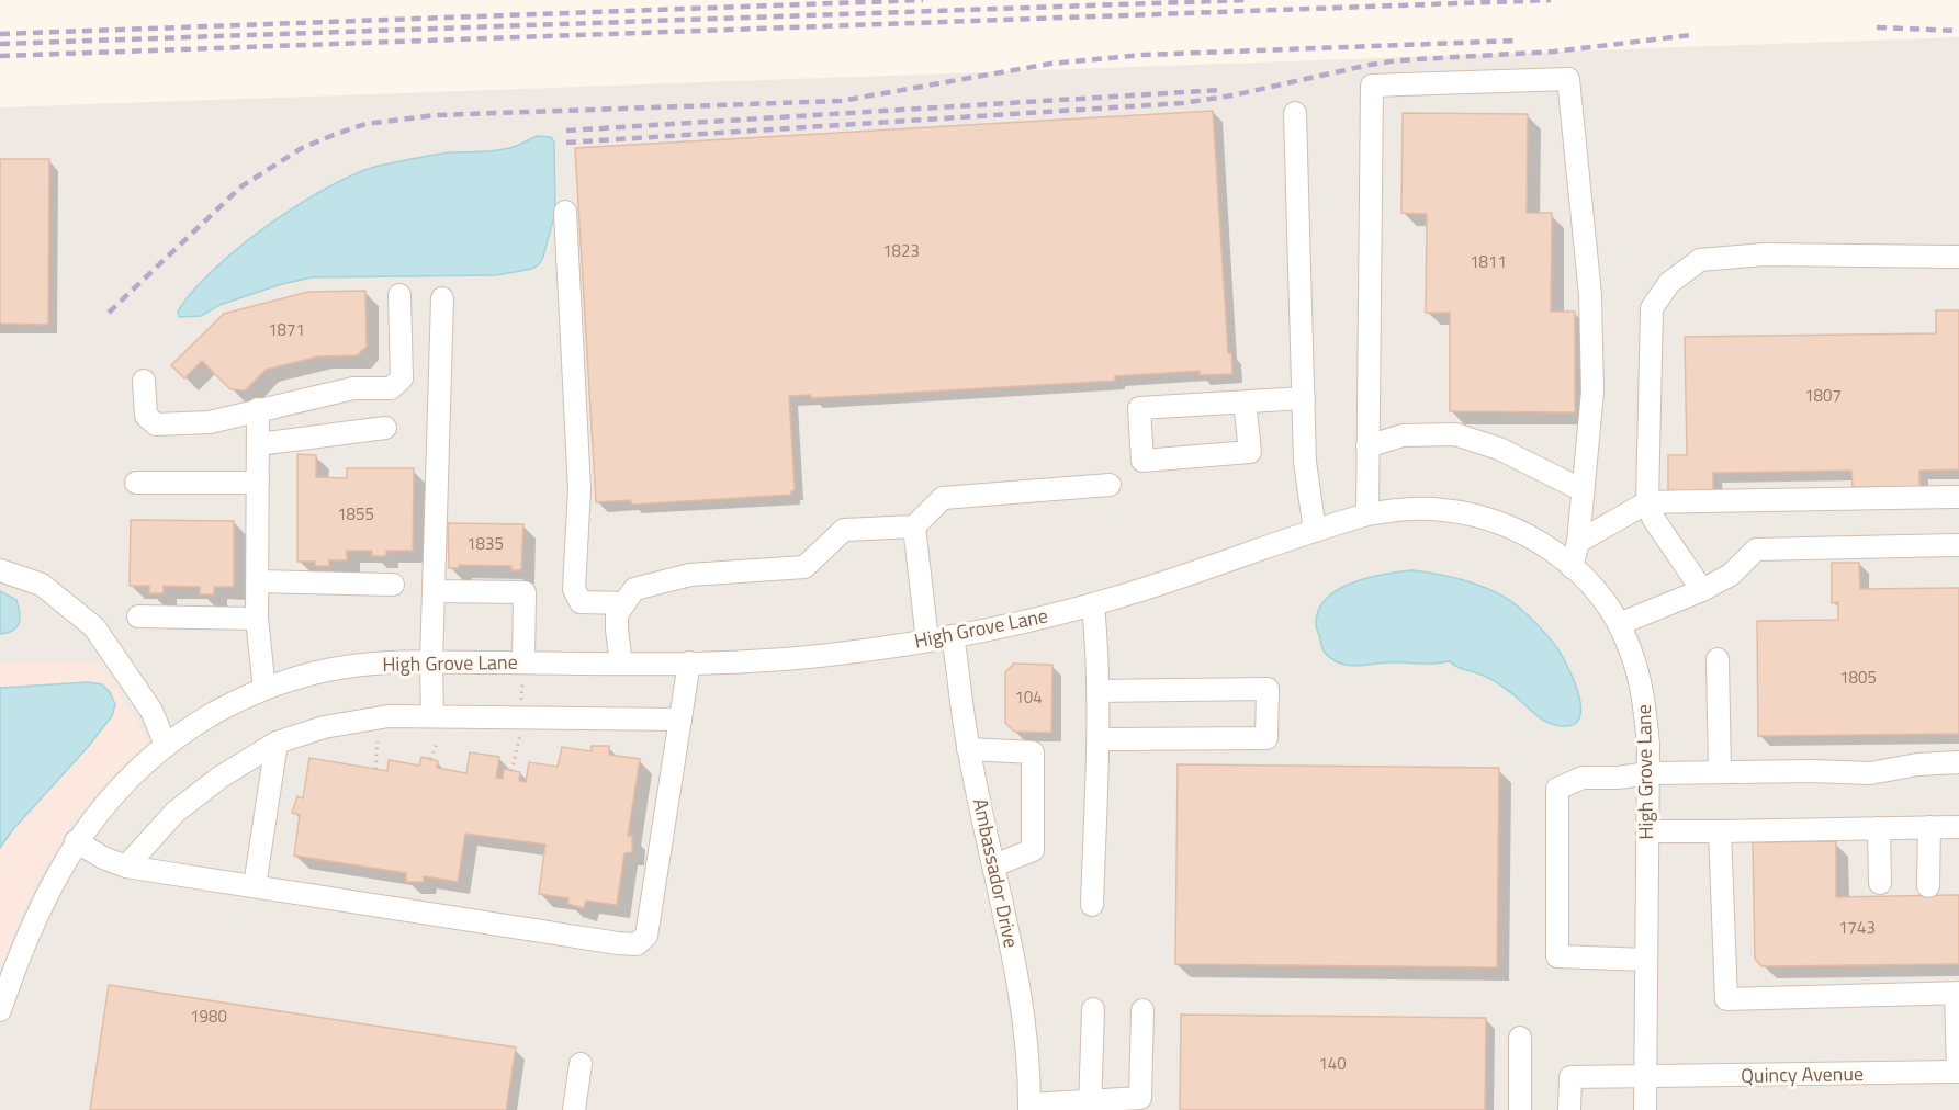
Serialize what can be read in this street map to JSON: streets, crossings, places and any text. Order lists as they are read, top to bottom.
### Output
{
  "streets": {
    "street": ["High Grove Lane", "Ambassador Drive", "Quincy Avenue"]
  },
  "crossings": [
    ["High Grove Lane", "Ambassador Drive"],
    ["High Grove Lane", "Quincy Avenue"]
  ],
  "house_numbers": [
    "1823",
    "1811",
    "1871",
    "1807",
    "1855",
    "1835",
    "1805",
    "104",
    "1743",
    "1980",
    "140"
  ]
}
